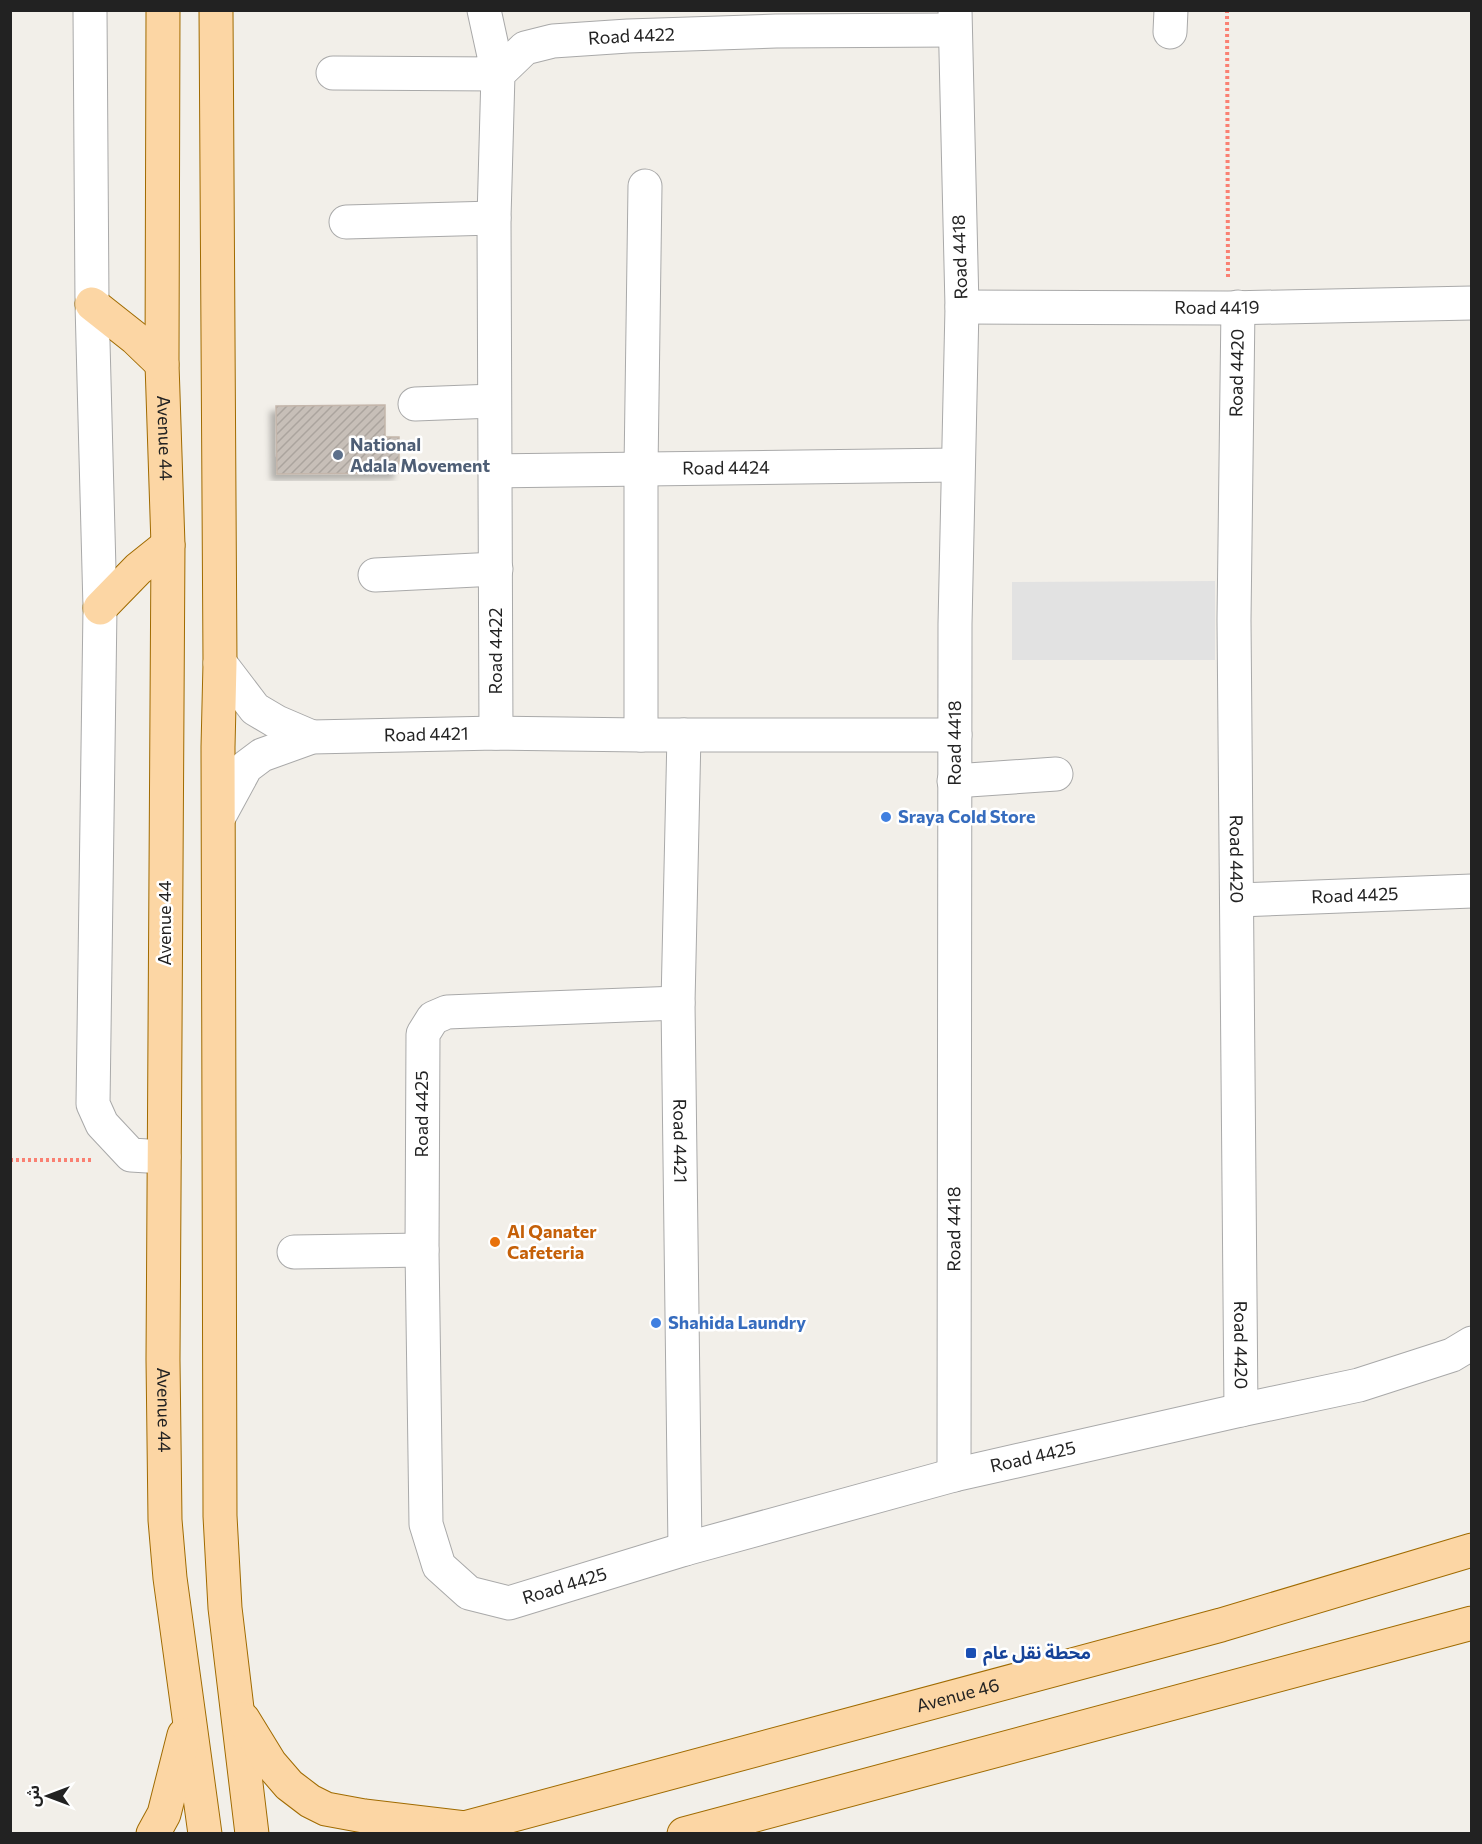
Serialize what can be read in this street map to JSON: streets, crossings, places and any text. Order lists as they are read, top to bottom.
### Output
{
  "streets": {
    "main road": ["Avenue 44", "Avenue 46"],
    "street": [
      "Road 4422",
      "Road 4418",
      "Road 4419",
      "Road 4420",
      "Road 4424",
      "Road 4421",
      "Road 4425"
    ]
  },
  "crossings": [
    ["Road 4422", "Road 4418"],
    ["Road 4422", "Road 4424"],
    ["Road 4422", "Road 4421"],
    ["Road 4418", "Road 4419"],
    ["Road 4418", "Road 4424"],
    ["Road 4418", "Road 4421"],
    ["Road 4418", "Road 4425"],
    ["Road 4419", "Road 4420"],
    ["Road 4420", "Road 4425"],
    ["Road 4421", "Road 4425"]
  ],
  "places": {
    "other": [
      "National Adala Movement",
      "Sraya Cold Store",
      "Al Qanater Cafeteria",
      "Shahida Laundry"
    ],
    "transit": ["محطة نقل عام"]
  },
  "north": "left"
}
